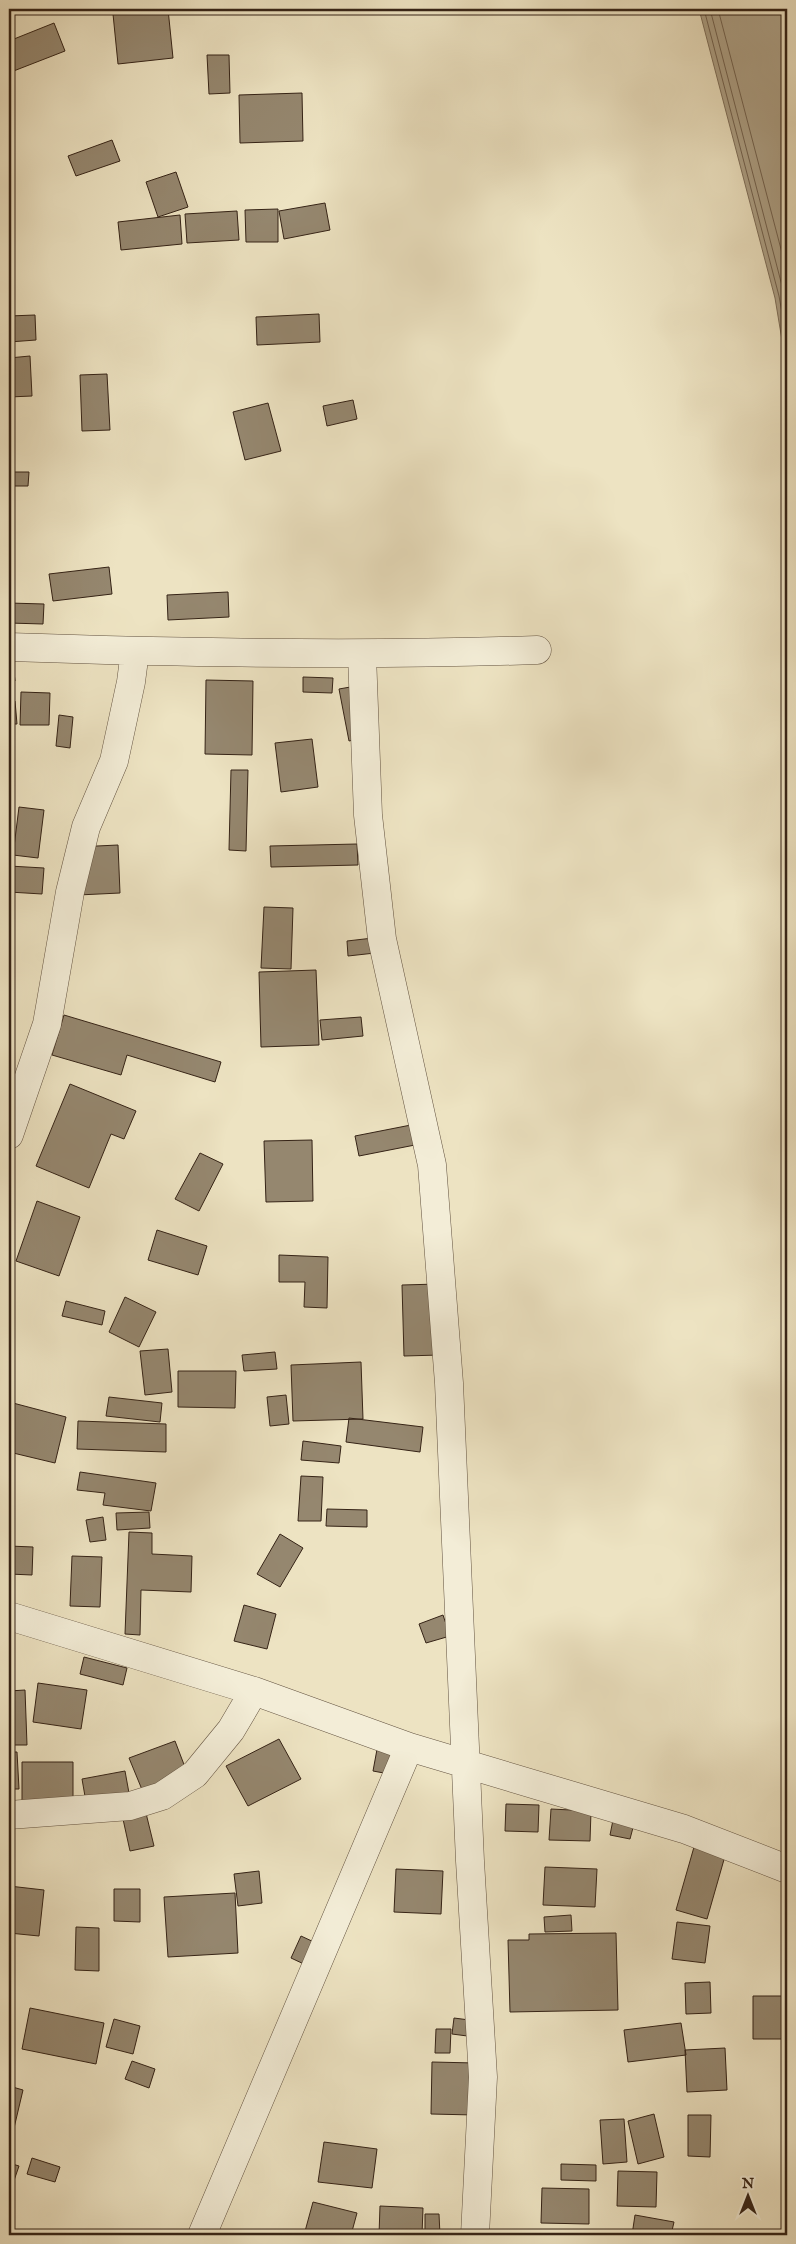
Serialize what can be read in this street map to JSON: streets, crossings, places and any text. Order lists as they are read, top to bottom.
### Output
{
  "north": "top"
}
